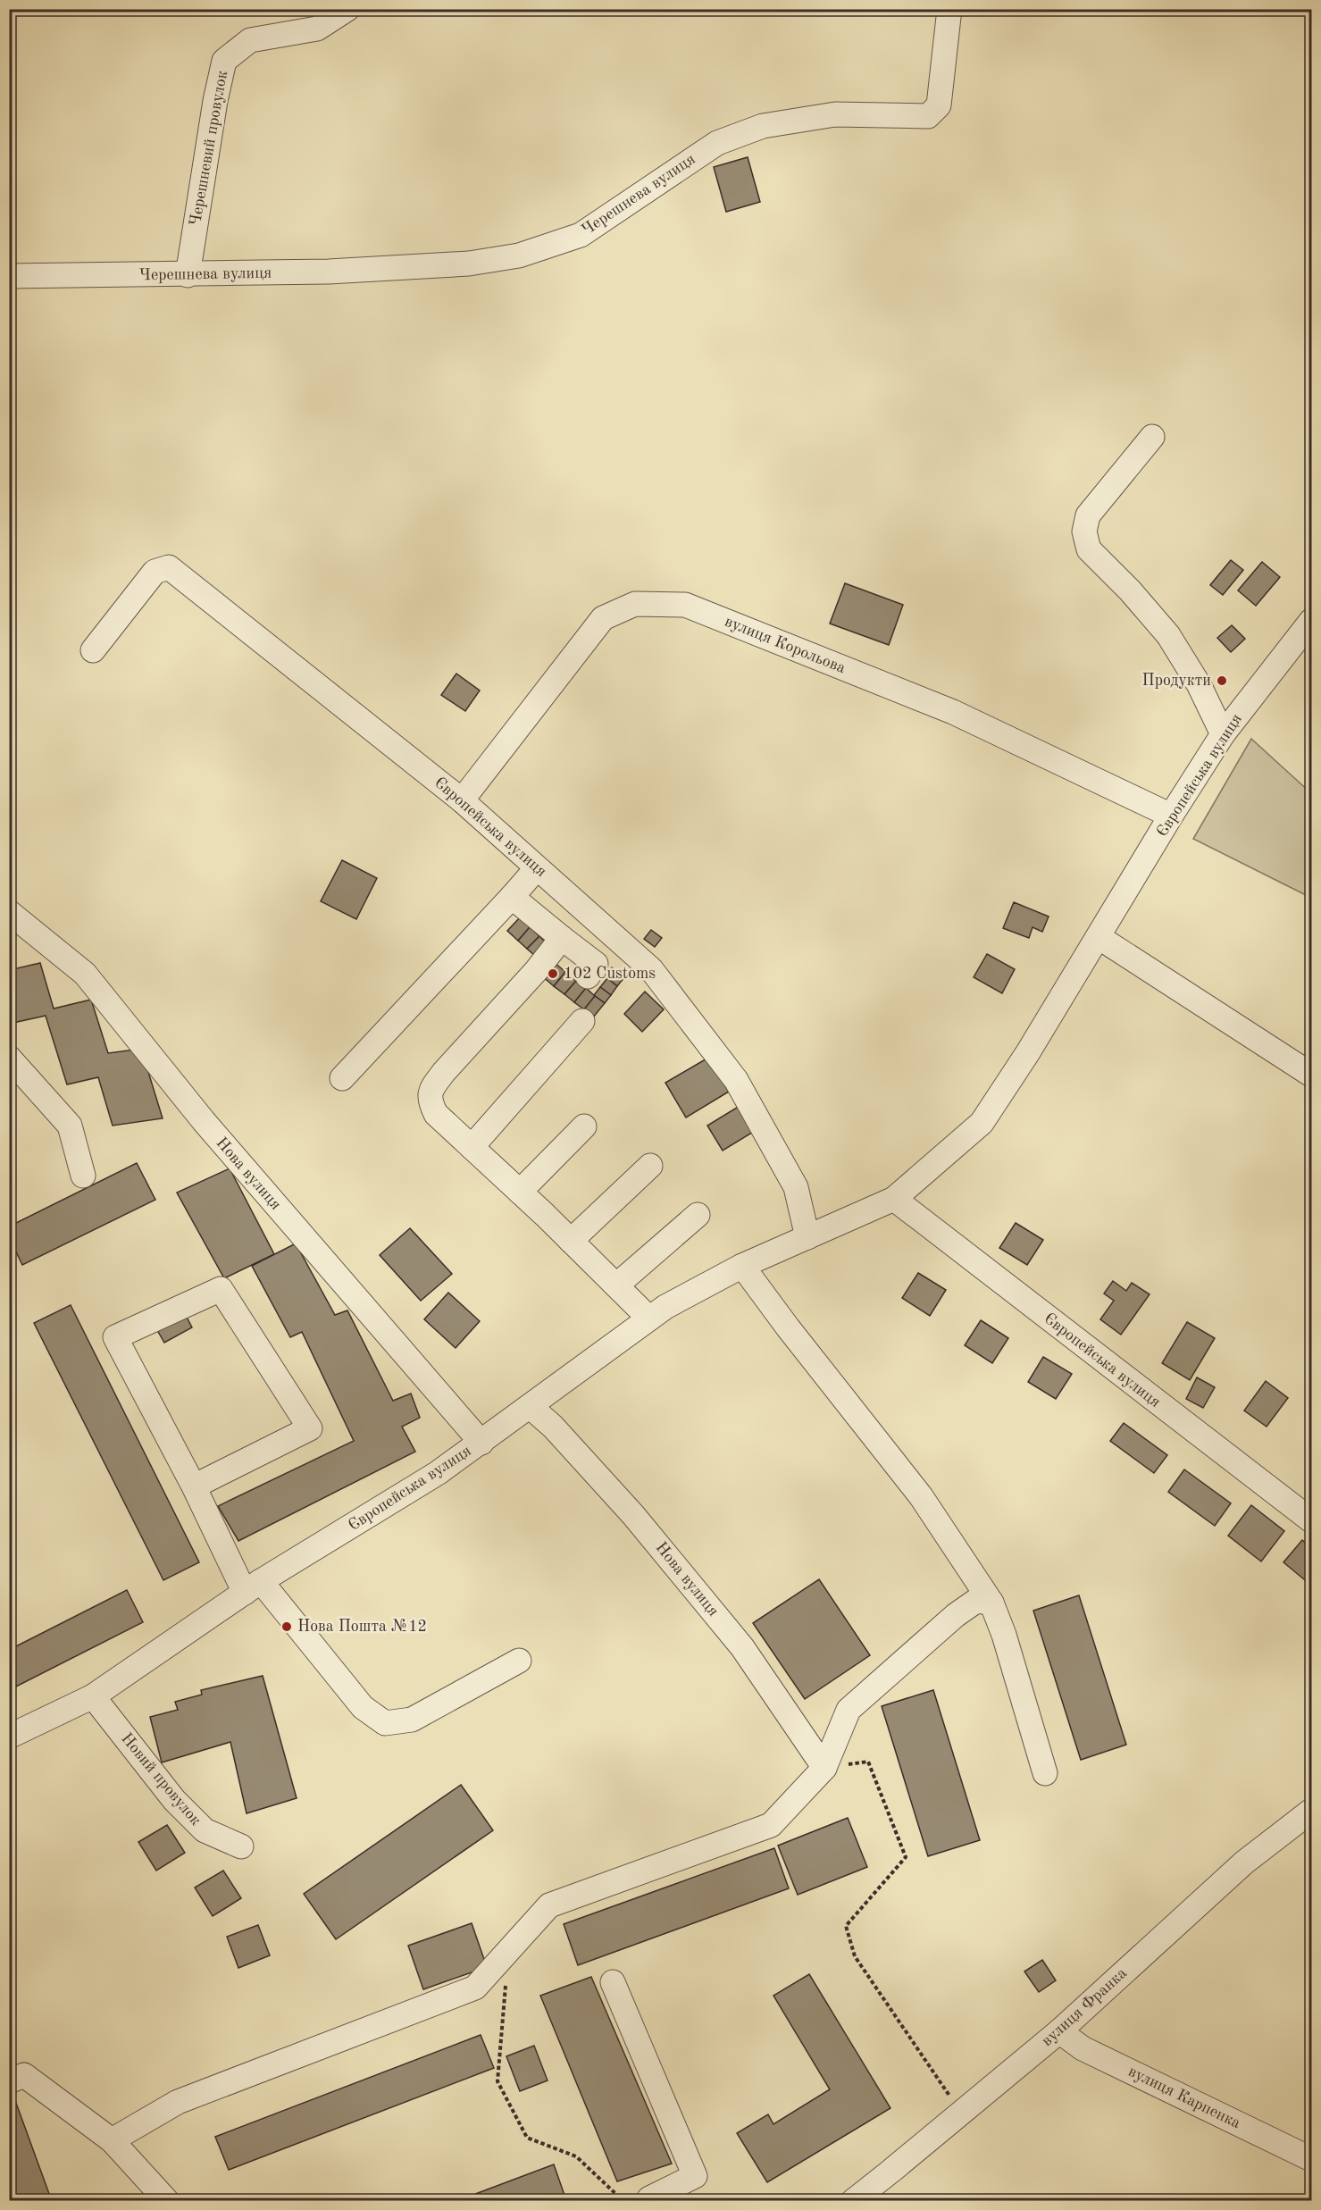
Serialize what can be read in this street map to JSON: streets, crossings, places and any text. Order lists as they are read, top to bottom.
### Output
{
  "streets": {
    "street": [
      "Черешневий провулок",
      "Черешнева вулиця",
      "вулиця Корольова",
      "Європейська вулиця",
      "Нова вулиця",
      "Новий провулок",
      "вулиця Франка",
      "вулиця Карпенка"
    ]
  },
  "crossings": [
    ["Черешневий провулок", "Черешнева вулиця"],
    ["вулиця Корольова", "Європейська вулиця"],
    ["Європейська вулиця", "Нова вулиця"],
    ["Європейська вулиця", "Новий провулок"],
    ["вулиця Франка", "вулиця Карпенка"]
  ],
  "places": ["Продукти", "102 Customs", "Нова Пошта №12"]
}
